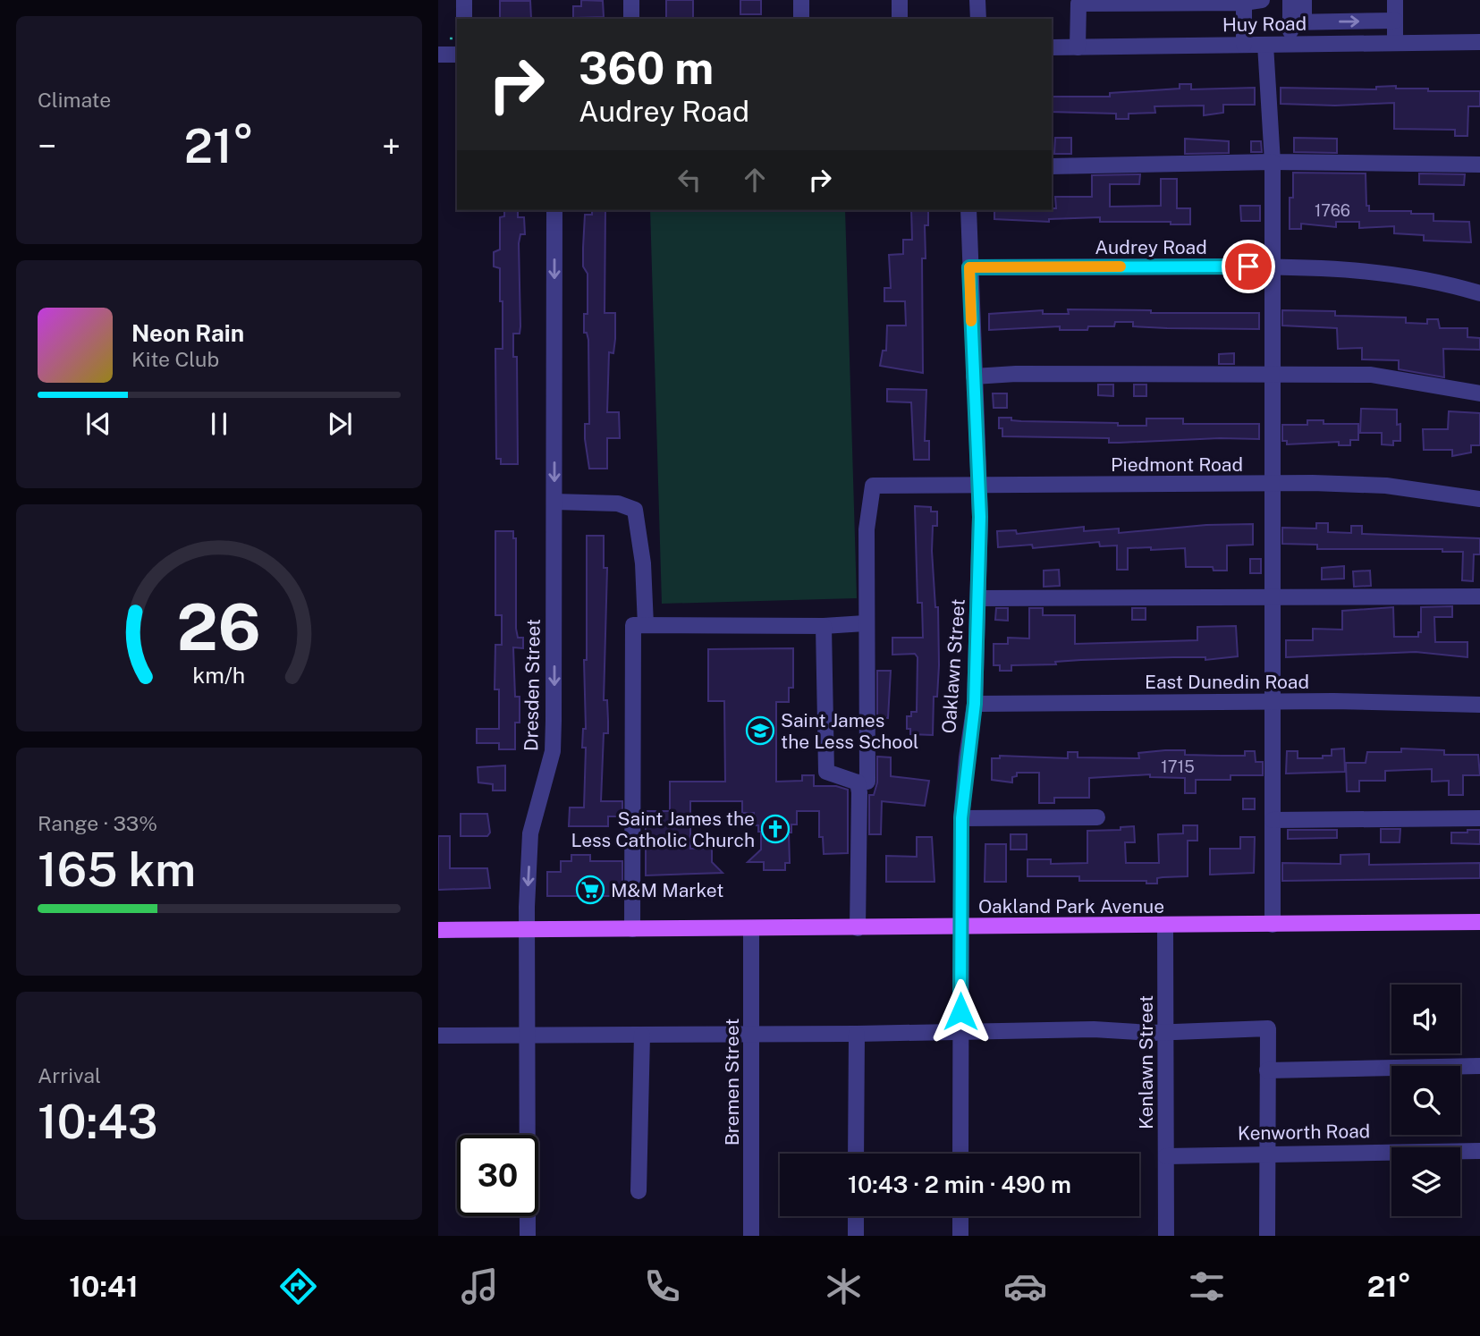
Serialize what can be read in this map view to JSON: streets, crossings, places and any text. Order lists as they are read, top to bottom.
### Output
{
  "streets": {
    "main road": ["Oakland Park Avenue"],
    "street": [
      "Huy Road",
      "Audrey Road",
      "Piedmont Road",
      "Oaklawn Street",
      "East Dunedin Road",
      "Dresden Street",
      "Kenlawn Street",
      "Bremen Street",
      "Kenworth Road"
    ]
  },
  "crossings": [
    ["Audrey Road", "Oaklawn Street"],
    ["Piedmont Road", "Oaklawn Street"],
    ["Oaklawn Street", "East Dunedin Road"],
    ["Oaklawn Street", "Oakland Park Avenue"],
    ["Dresden Street", "Oakland Park Avenue"],
    ["Oakland Park Avenue", "Kenlawn Street"],
    ["Oakland Park Avenue", "Bremen Street"],
    ["Kenlawn Street", "Kenworth Road"]
  ],
  "places": {
    "school or university": ["Saint James the Less School"],
    "church": ["Saint James the Less Catholic Church"],
    "supermarket": ["M&M Market"]
  },
  "house_numbers": ["1766", "1715"],
  "page": {
    "tile": [
      "Climate",
      ["Range · 33%", "165 km"],
      ["Arrival", "10:43"]
    ],
    "turn": ["360 m", "Audrey Road"],
    "heat": ["−", "21°", "+"],
    "song": ["Neon Rain", "Kite Club"],
    "limit": "30",
    "trip": "10:43 · 2 min · 490 m",
    "tabs": ["10:41", "21°"],
    "gauge": ["26", "km/h"]
  }
}
